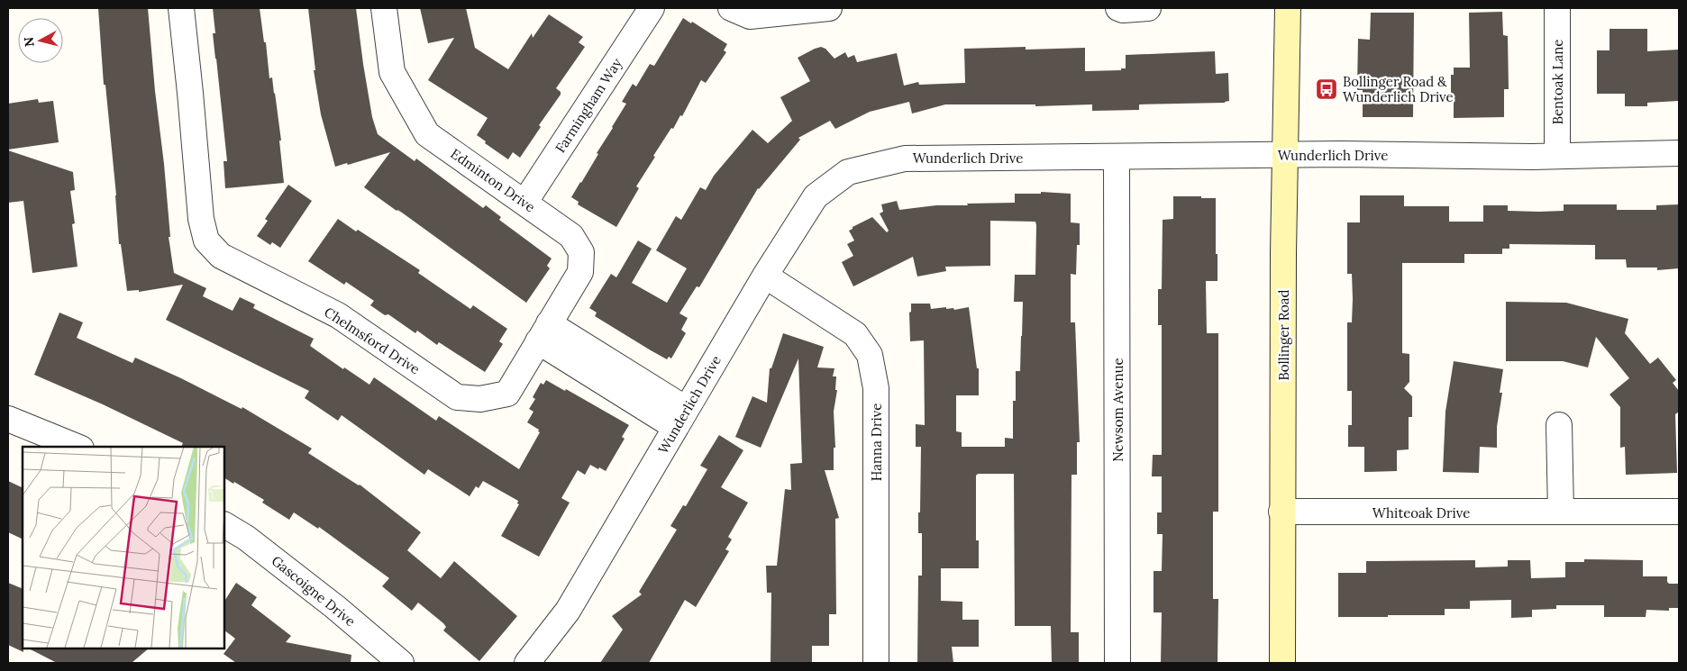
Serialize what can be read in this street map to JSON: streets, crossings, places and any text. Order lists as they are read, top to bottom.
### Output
{
  "streets": {
    "main road": ["Bollinger Road"],
    "street": [
      "Bentoak Lane",
      "Farmingham Way",
      "Wunderlich Drive",
      "Edminton Drive",
      "Chelmsford Drive",
      "Newsom Avenue",
      "Hanna Drive",
      "Whiteoak Drive",
      "Gascoigne Drive"
    ]
  },
  "crossings": [
    ["Bentoak Lane", "Wunderlich Drive"],
    ["Farmingham Way", "Edminton Drive"],
    ["Wunderlich Drive", "Bollinger Road"],
    ["Wunderlich Drive", "Newsom Avenue"],
    ["Wunderlich Drive", "Hanna Drive"],
    ["Edminton Drive", "Chelmsford Drive"],
    ["Bollinger Road", "Whiteoak Drive"]
  ],
  "places": {
    "bus stop": ["Bollinger Road & Wunderlich Drive"]
  },
  "north": "left"
}
